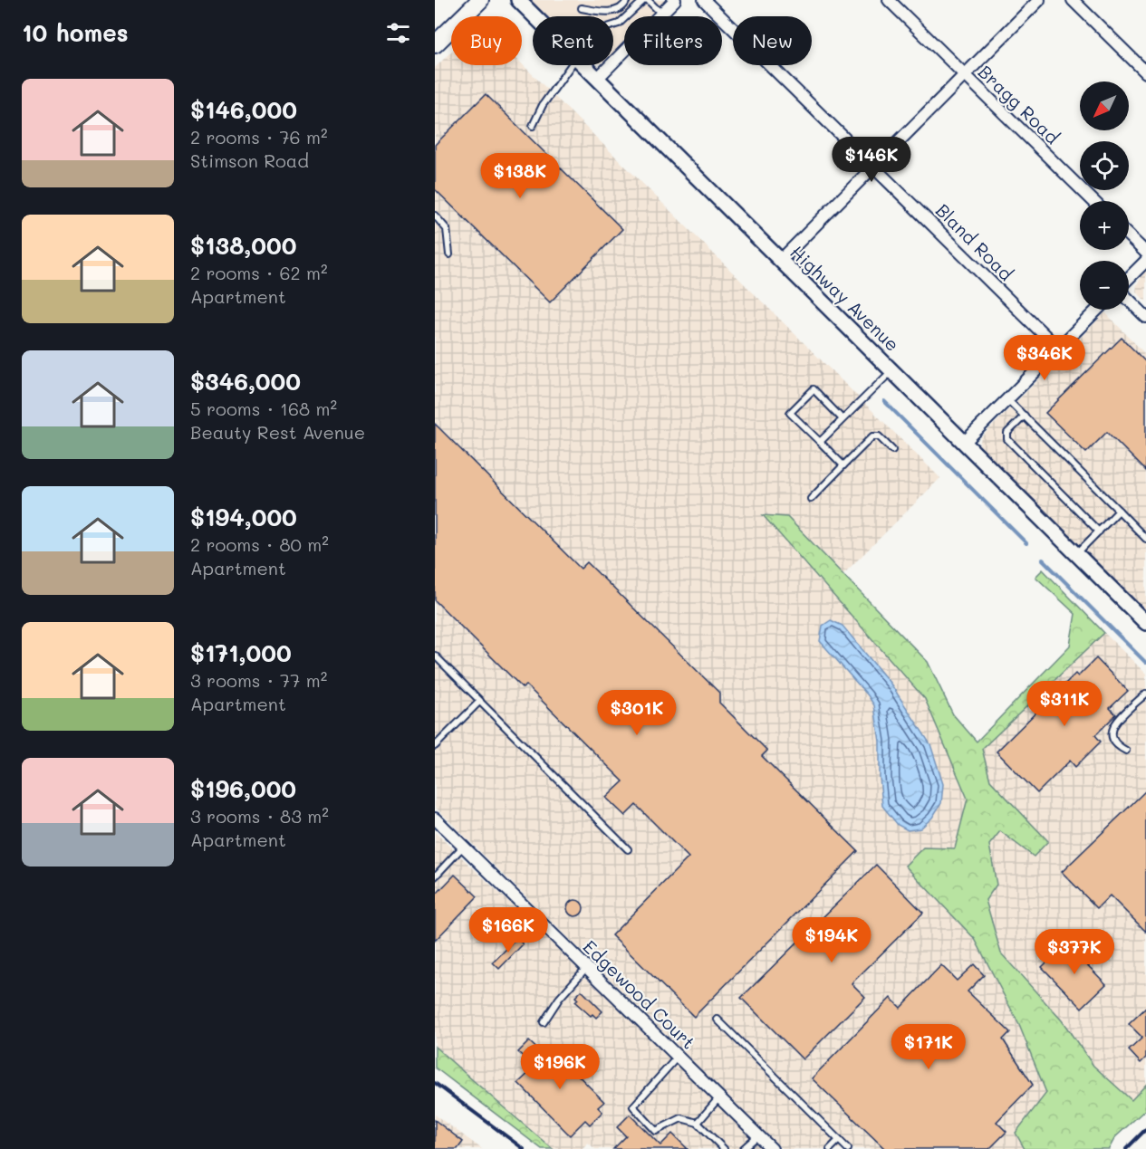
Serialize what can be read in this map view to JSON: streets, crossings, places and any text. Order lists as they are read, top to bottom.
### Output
{
  "streets": {
    "street": [
      "Bragg Road",
      "Bland Road",
      "Highway Avenue",
      "Edgewood Court"
    ]
  },
  "north": "bottom left",
  "page": {
    "heading": "10 homes",
    "chip": [
      "Buy",
      "Rent",
      "Filters",
      "New"
    ],
    "list": [
      {
        "name": "$146,000",
        "note": "2 rooms · 76 m² · Stimson Road"
      },
      {
        "name": "$138,000",
        "note": "2 rooms · 62 m² · Apartment"
      },
      {
        "name": "$346,000",
        "note": "5 rooms · 168 m² · Beauty Rest Avenue"
      },
      {
        "name": "$194,000",
        "note": "2 rooms · 80 m² · Apartment"
      },
      {
        "name": "$171,000",
        "note": "3 rooms · 77 m² · Apartment"
      },
      {
        "name": "$196,000",
        "note": "3 rooms · 83 m² · Apartment"
      }
    ],
    "map_buttons": ["+", "−"],
    "price": [
      "$146K",
      "$138K",
      "$346K",
      "$311K",
      "$301K",
      "$166K",
      "$194K",
      "$377K",
      "$171K",
      "$196K"
    ]
  }
}
